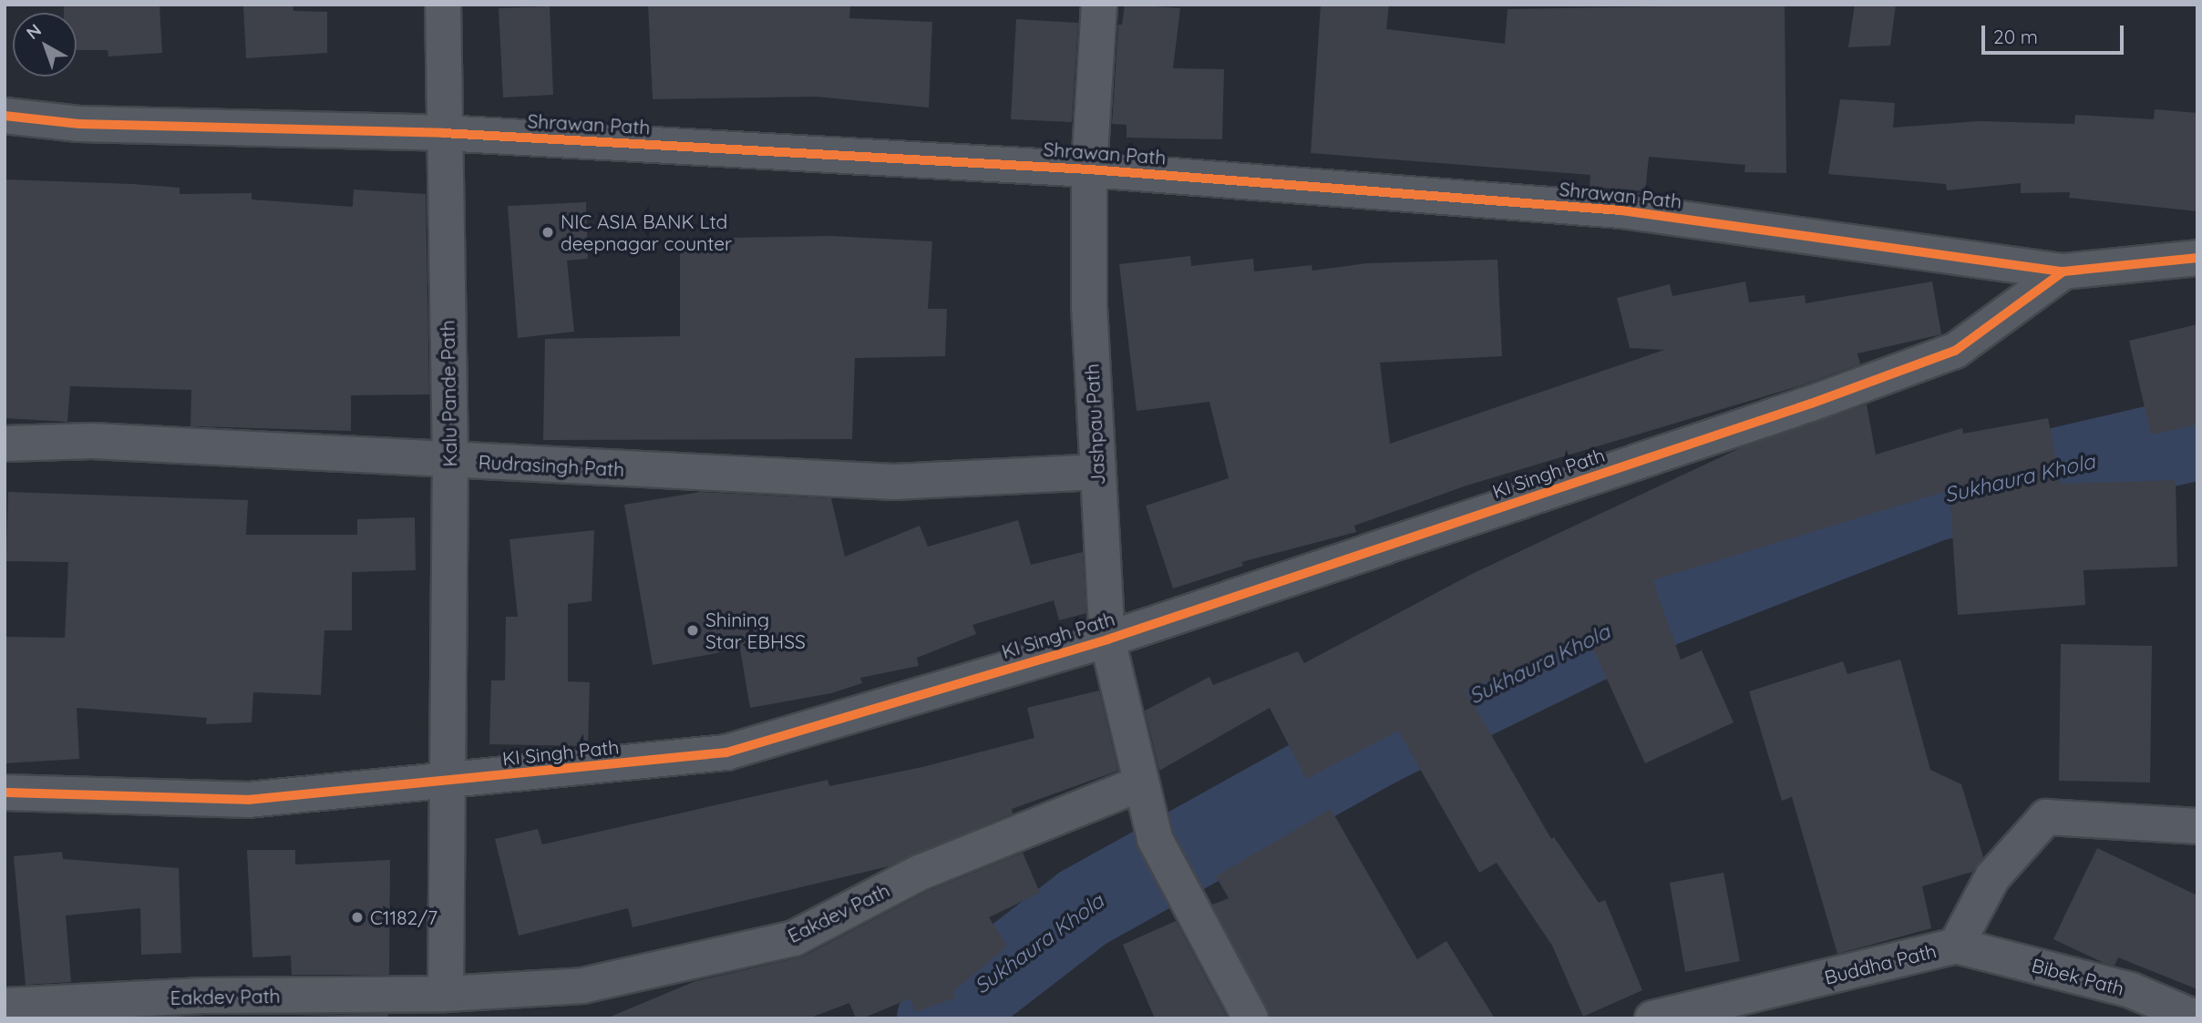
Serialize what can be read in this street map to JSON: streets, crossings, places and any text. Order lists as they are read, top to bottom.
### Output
{
  "streets": {
    "street": [
      "Shrawan Path",
      "Kalu Pande Path",
      "Jashpau Path",
      "Rudrasingh Path",
      "KI Singh Path",
      "Eakdev Path",
      "Buddha Path",
      "Bibek Path"
    ]
  },
  "crossings": [
    ["Shrawan Path", "Kalu Pande Path"],
    ["Shrawan Path", "Jashpau Path"],
    ["Shrawan Path", "KI Singh Path"],
    ["Kalu Pande Path", "Rudrasingh Path"],
    ["Kalu Pande Path", "KI Singh Path"],
    ["Jashpau Path", "Rudrasingh Path"],
    ["Jashpau Path", "KI Singh Path"],
    ["Jashpau Path", "Eakdev Path"],
    ["Buddha Path", "Bibek Path"]
  ],
  "water": ["Sukhaura Khola"],
  "places": ["NIC ASIA BANK Ltd deepnagar counter", "Shining Star EBHSS", "C1182/7"],
  "scale_bar": "20 m",
  "north": "top left"
}
